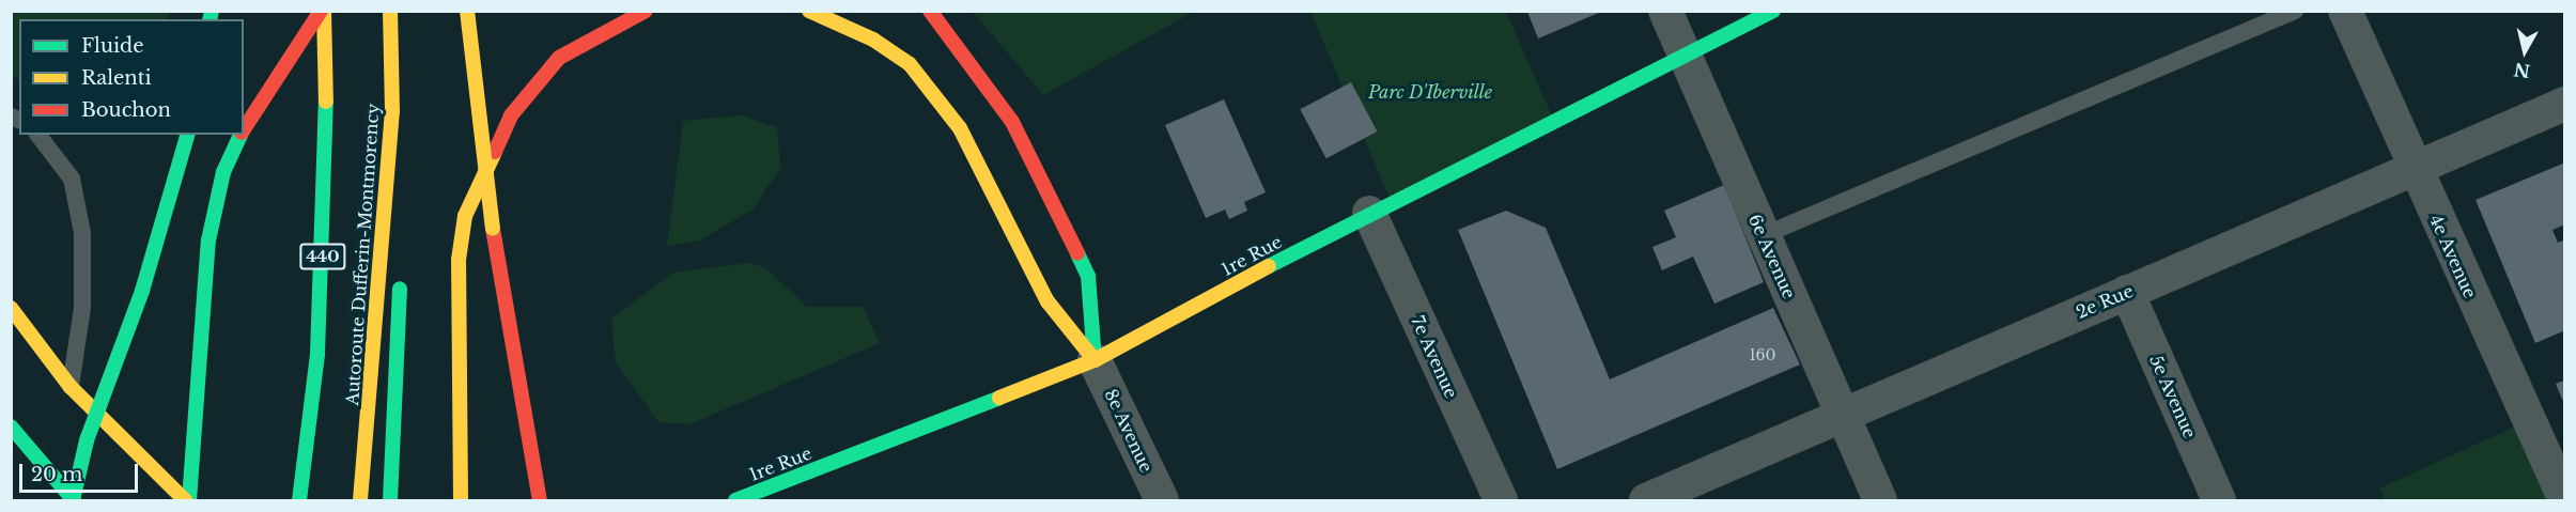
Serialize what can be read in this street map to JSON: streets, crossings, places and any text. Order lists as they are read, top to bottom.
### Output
{
  "streets": {
    "main road": ["Autoroute Dufferin-Montmorency", "1re Rue", "440"],
    "street": [
      "6e Avenue",
      "4e Avenue",
      "2e Rue",
      "7e Avenue",
      "5e Avenue",
      "8e Avenue"
    ]
  },
  "crossings": [
    ["1re Rue", "6e Avenue"],
    ["1re Rue", "7e Avenue"],
    ["1re Rue", "8e Avenue"],
    ["6e Avenue", "2e Rue"],
    ["4e Avenue", "2e Rue"],
    ["2e Rue", "5e Avenue"]
  ],
  "parks": ["Parc D'Iberville"],
  "house_numbers": ["160"],
  "legend": ["Fluide", "Ralenti", "Bouchon"],
  "scale_bar": "20 m",
  "north": "bottom"
}
